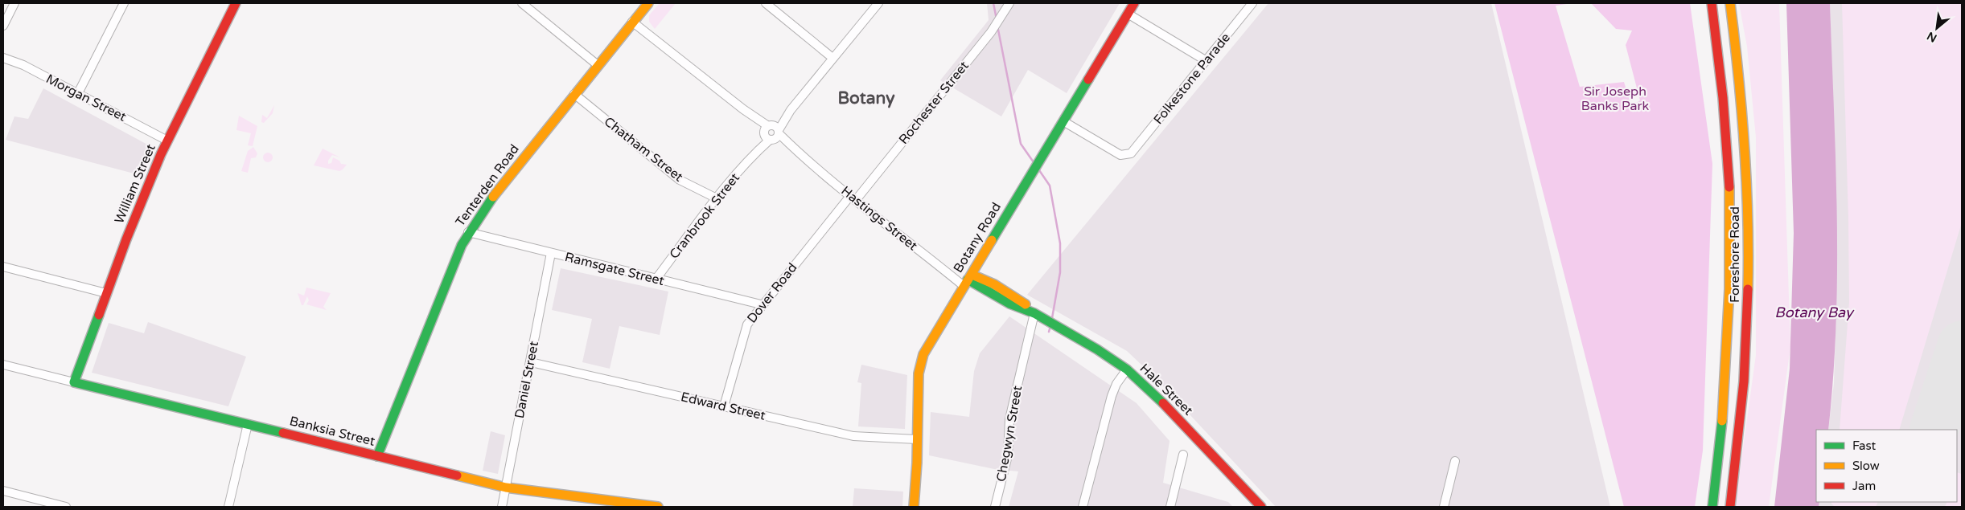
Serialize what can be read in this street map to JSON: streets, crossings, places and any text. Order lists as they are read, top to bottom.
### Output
{
  "streets": {
    "street": [
      "Folkestone Parade",
      "Morgan Street",
      "Rochester Street",
      "Chatham Street",
      "William Street",
      "Tenterden Road",
      "Cranbrook Street",
      "Hastings Street",
      "Botany Road",
      "Foreshore Road",
      "Ramsgate Street",
      "Dover Road",
      "Daniel Street",
      "Hale Street",
      "Edward Street",
      "Banksia Street",
      "Chegwyn Street"
    ]
  },
  "crossings": [
    ["Folkestone Parade", "Botany Road"],
    ["Morgan Street", "William Street"],
    ["Rochester Street", "Hastings Street"],
    ["Rochester Street", "Dover Road"],
    ["Chatham Street", "Tenterden Road"],
    ["Chatham Street", "Cranbrook Street"],
    ["William Street", "Banksia Street"],
    ["Tenterden Road", "Hastings Street"],
    ["Tenterden Road", "Ramsgate Street"],
    ["Tenterden Road", "Banksia Street"],
    ["Cranbrook Street", "Hastings Street"],
    ["Cranbrook Street", "Ramsgate Street"],
    ["Hastings Street", "Botany Road"],
    ["Hastings Street", "Dover Road"],
    ["Hastings Street", "Hale Street"],
    ["Botany Road", "Hale Street"],
    ["Botany Road", "Edward Street"],
    ["Ramsgate Street", "Dover Road"],
    ["Ramsgate Street", "Daniel Street"],
    ["Dover Road", "Edward Street"],
    ["Daniel Street", "Edward Street"],
    ["Daniel Street", "Banksia Street"],
    ["Hale Street", "Chegwyn Street"]
  ],
  "districts": ["Botany"],
  "water": ["Botany Bay"],
  "parks": ["Sir Joseph Banks Park"],
  "legend": ["Fast", "Slow", "Jam"],
  "north": "bottom left"
}
